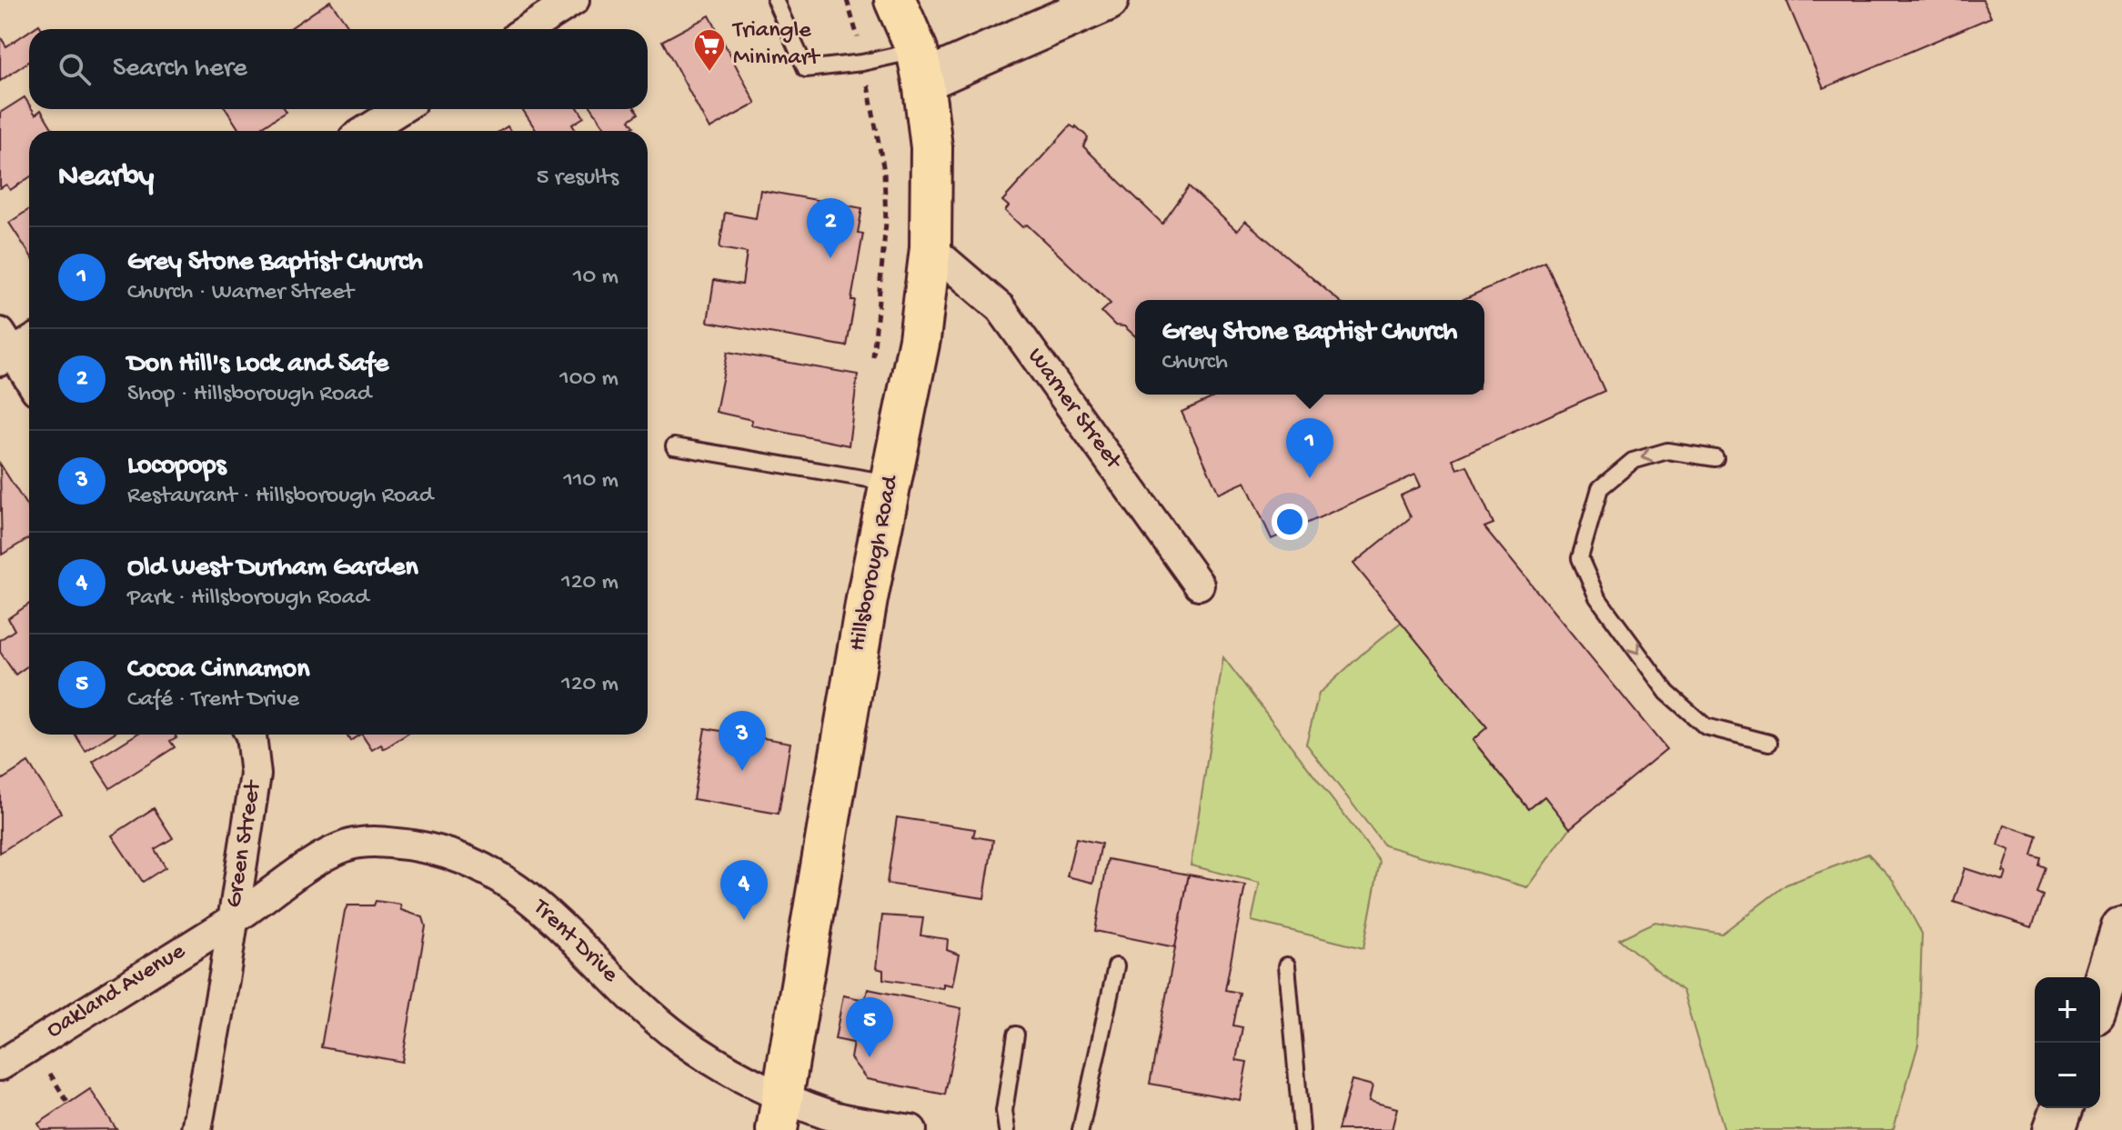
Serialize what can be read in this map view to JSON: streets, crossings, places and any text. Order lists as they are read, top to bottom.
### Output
{
  "streets": {
    "main road": ["Hillsborough Road"],
    "street": [
      "Warner Street",
      "Green Street",
      "Trent Drive",
      "Oakland Avenue"
    ]
  },
  "crossings": [
    ["Warner Street", "Hillsborough Road"],
    ["Hillsborough Road", "Trent Drive"],
    ["Green Street", "Trent Drive"],
    ["Green Street", "Oakland Avenue"],
    ["Trent Drive", "Oakland Avenue"]
  ],
  "places": {
    "supermarket": ["Triangle Minimart"]
  },
  "page": {
    "search": "Search here",
    "heading": ["Nearby", "5 results"],
    "pins": [
      "2",
      "1",
      "3",
      "4",
      "5"
    ],
    "list": [
      {
        "mark": "1",
        "name": "Grey Stone Baptist Church",
        "note": "Church · Warner Street",
        "value": "10 m"
      },
      {
        "mark": "2",
        "name": "Don Hill's Lock and Safe",
        "note": "Shop · Hillsborough Road",
        "value": "100 m"
      },
      {
        "mark": "3",
        "name": "Locopops",
        "note": "Restaurant · Hillsborough Road",
        "value": "110 m"
      },
      {
        "mark": "4",
        "name": "Old West Durham Garden",
        "note": "Park · Hillsborough Road",
        "value": "120 m"
      },
      {
        "mark": "5",
        "name": "Cocoa Cinnamon",
        "note": "Café · Trent Drive",
        "value": "120 m"
      }
    ],
    "popup": ["Grey Stone Baptist Church", "Church"],
    "map_buttons": ["+", "−"]
  }
}
